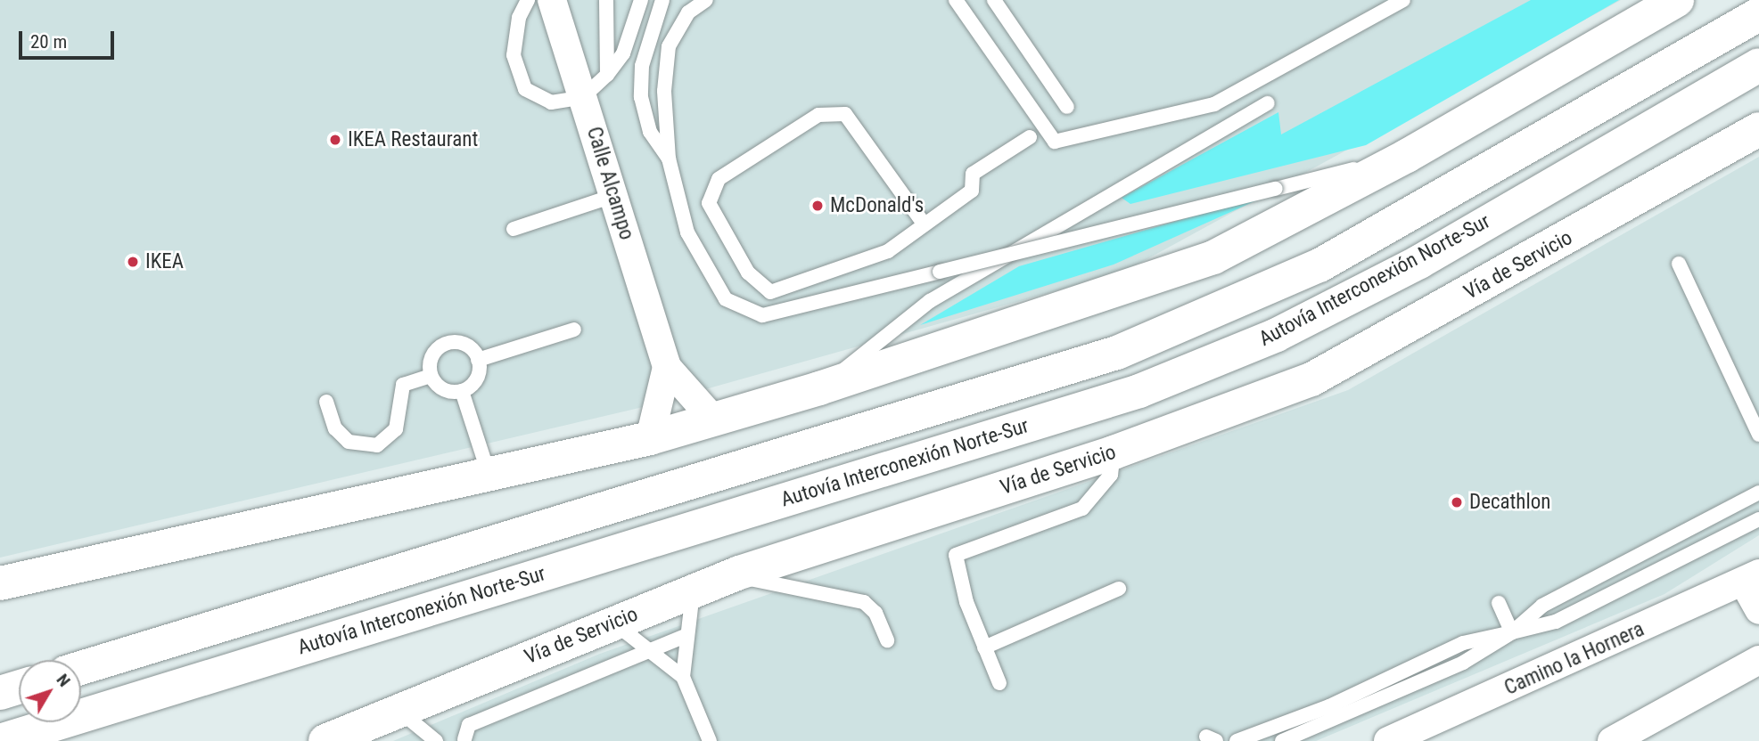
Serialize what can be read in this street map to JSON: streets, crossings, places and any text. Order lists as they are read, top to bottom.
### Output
{
  "streets": {
    "main road": ["Vía de Servicio", "Autovía Interconexión Norte-Sur"],
    "street": ["Calle Alcampo", "Camino la Hornera"]
  },
  "places": [
    "IKEA Restaurant",
    "McDonald's",
    "IKEA",
    "Decathlon"
  ],
  "scale_bar": "20 m",
  "north": "top right"
}
